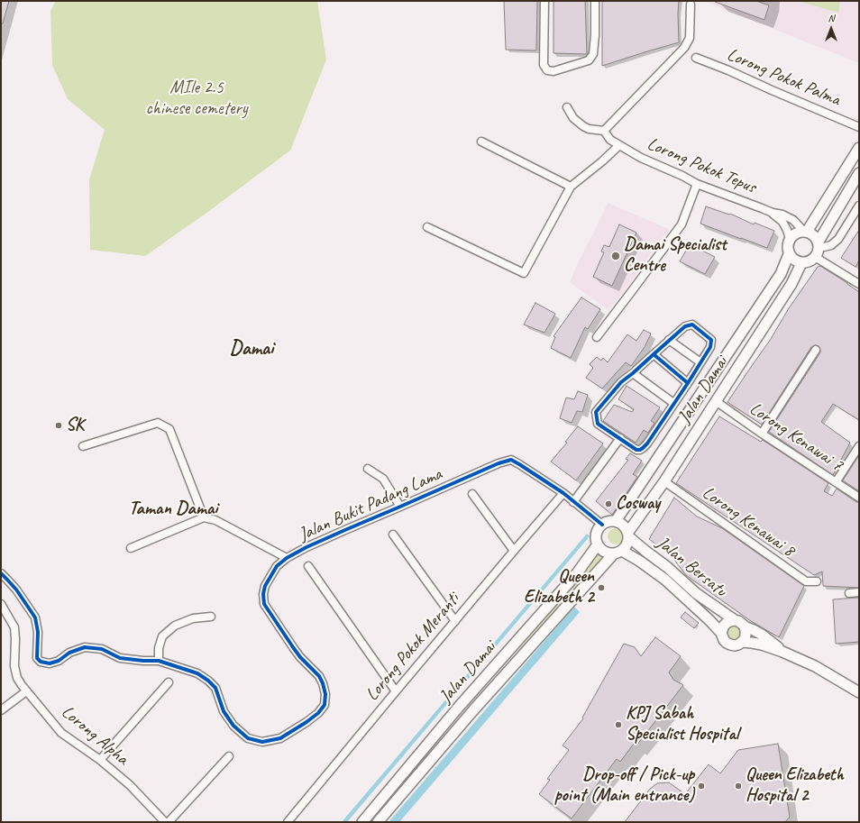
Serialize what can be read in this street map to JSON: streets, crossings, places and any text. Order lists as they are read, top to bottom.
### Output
{
  "streets": {
    "main road": ["Jalan Damai", "Jalan Bersatu"],
    "street": [
      "Lorong Pokok Palma",
      "Lorong Pokok Tepus",
      "Lorong Kenawai 7",
      "Jalan Bukit Padang Lama",
      "Lorong Kenawai 8",
      "Lorong Pokok Meranti",
      "Lorong Alpha"
    ]
  },
  "crossings": [
    ["Lorong Pokok Tepus", "Jalan Damai"],
    ["Jalan Damai", "Lorong Kenawai 7"],
    ["Jalan Damai", "Jalan Bukit Padang Lama"],
    ["Jalan Damai", "Lorong Kenawai 8"],
    ["Jalan Damai", "Jalan Bersatu"],
    ["Jalan Bukit Padang Lama", "Jalan Bersatu"],
    ["Jalan Bukit Padang Lama", "Lorong Pokok Meranti"]
  ],
  "districts": ["Damai", "Taman Damai"],
  "parks": ["MIle 2.5 chinese cemetery"],
  "places": [
    "Damai Specialist Centre",
    "SK",
    "Cosway",
    "Queen Elizabeth 2",
    "KPJ Sabah Specialist Hospital",
    "Drop-off / Pick-up point (Main entrance)",
    "Queen Elizabeth Hospital 2"
  ],
  "north": "top"
}
